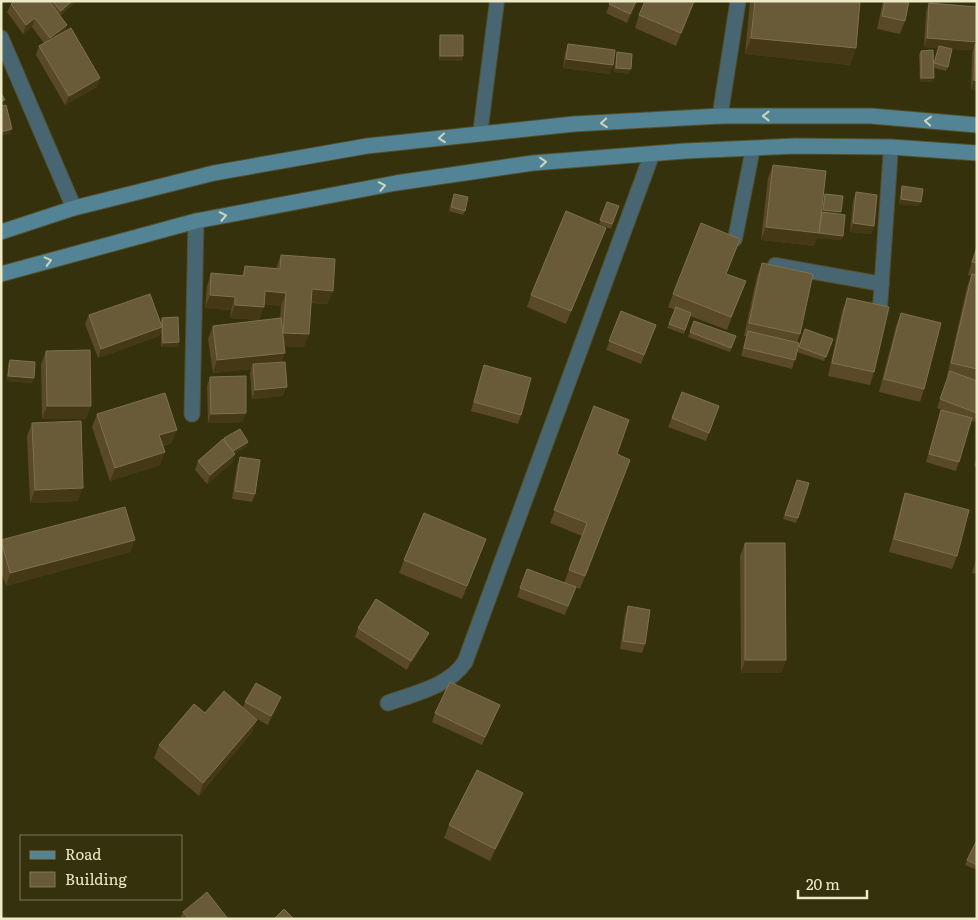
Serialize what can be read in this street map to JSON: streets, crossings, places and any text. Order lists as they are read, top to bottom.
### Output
{
  "legend": ["Road", "Building"],
  "scale_bar": "20 m"
}
